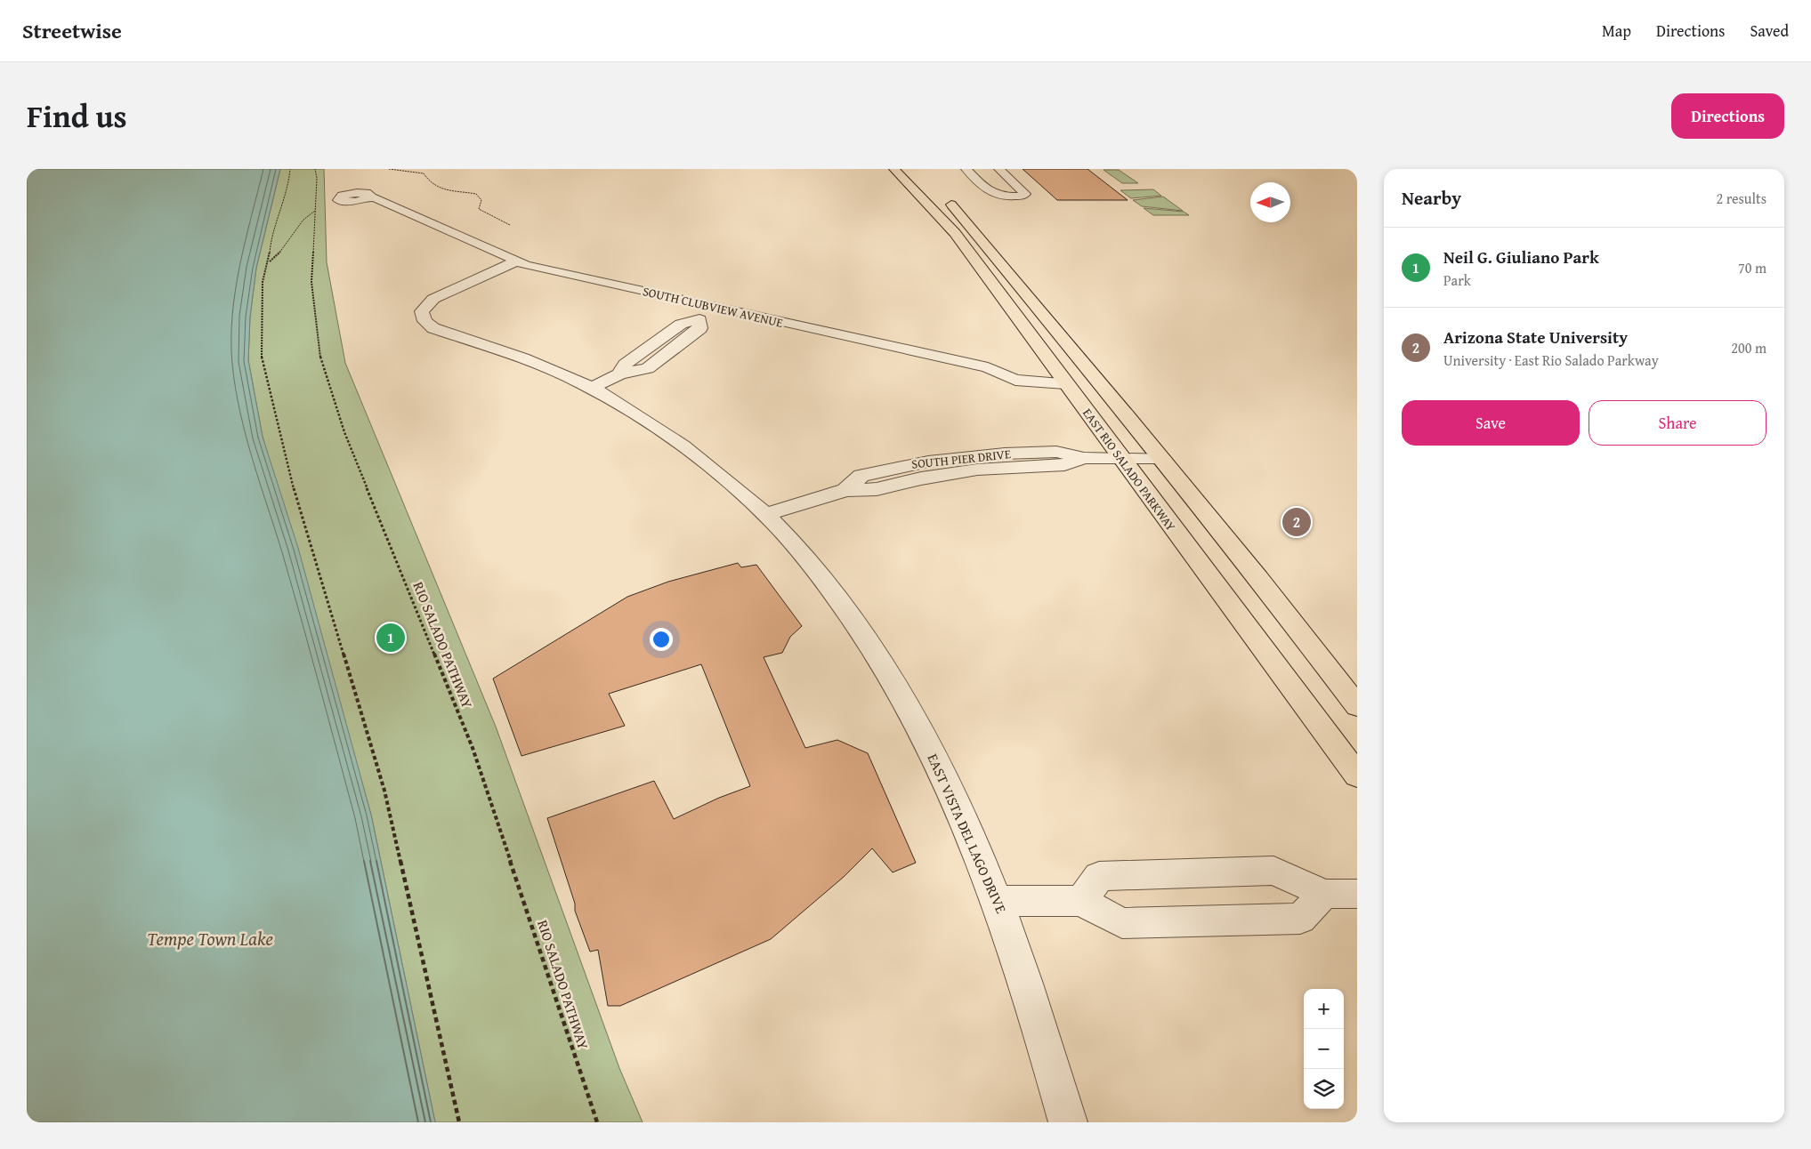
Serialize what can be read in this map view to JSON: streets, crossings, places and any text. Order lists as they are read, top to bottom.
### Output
{
  "streets": {
    "main road": ["EAST RIO SALADO PARKWAY"],
    "street": ["SOUTH CLUBVIEW AVENUE", "SOUTH PIER DRIVE", "EAST VISTA DEL LAGO DRIVE"],
    "path": ["RIO SALADO PATHWAY"]
  },
  "crossings": [
    ["SOUTH CLUBVIEW AVENUE", "EAST RIO SALADO PARKWAY"],
    ["SOUTH CLUBVIEW AVENUE", "EAST VISTA DEL LAGO DRIVE"],
    ["SOUTH PIER DRIVE", "EAST RIO SALADO PARKWAY"],
    ["SOUTH PIER DRIVE", "EAST VISTA DEL LAGO DRIVE"]
  ],
  "water": ["Tempe Town Lake"],
  "north": "left",
  "page": {
    "header": "Streetwise",
    "nav": ["Map", "Directions", "Saved"],
    "title": "Find us",
    "buttons": [
      "Directions",
      ["Save", "Share"]
    ],
    "heading": ["Nearby", "2 results"],
    "list": [
      {
        "mark": "1",
        "name": "Neil G. Giuliano Park",
        "note": "Park",
        "value": "70 m"
      },
      {
        "mark": "2",
        "name": "Arizona State University",
        "note": "University · East Rio Salado Parkway",
        "value": "200 m"
      }
    ],
    "pins": ["2", "1"],
    "map_buttons": ["+", "−"]
  }
}
